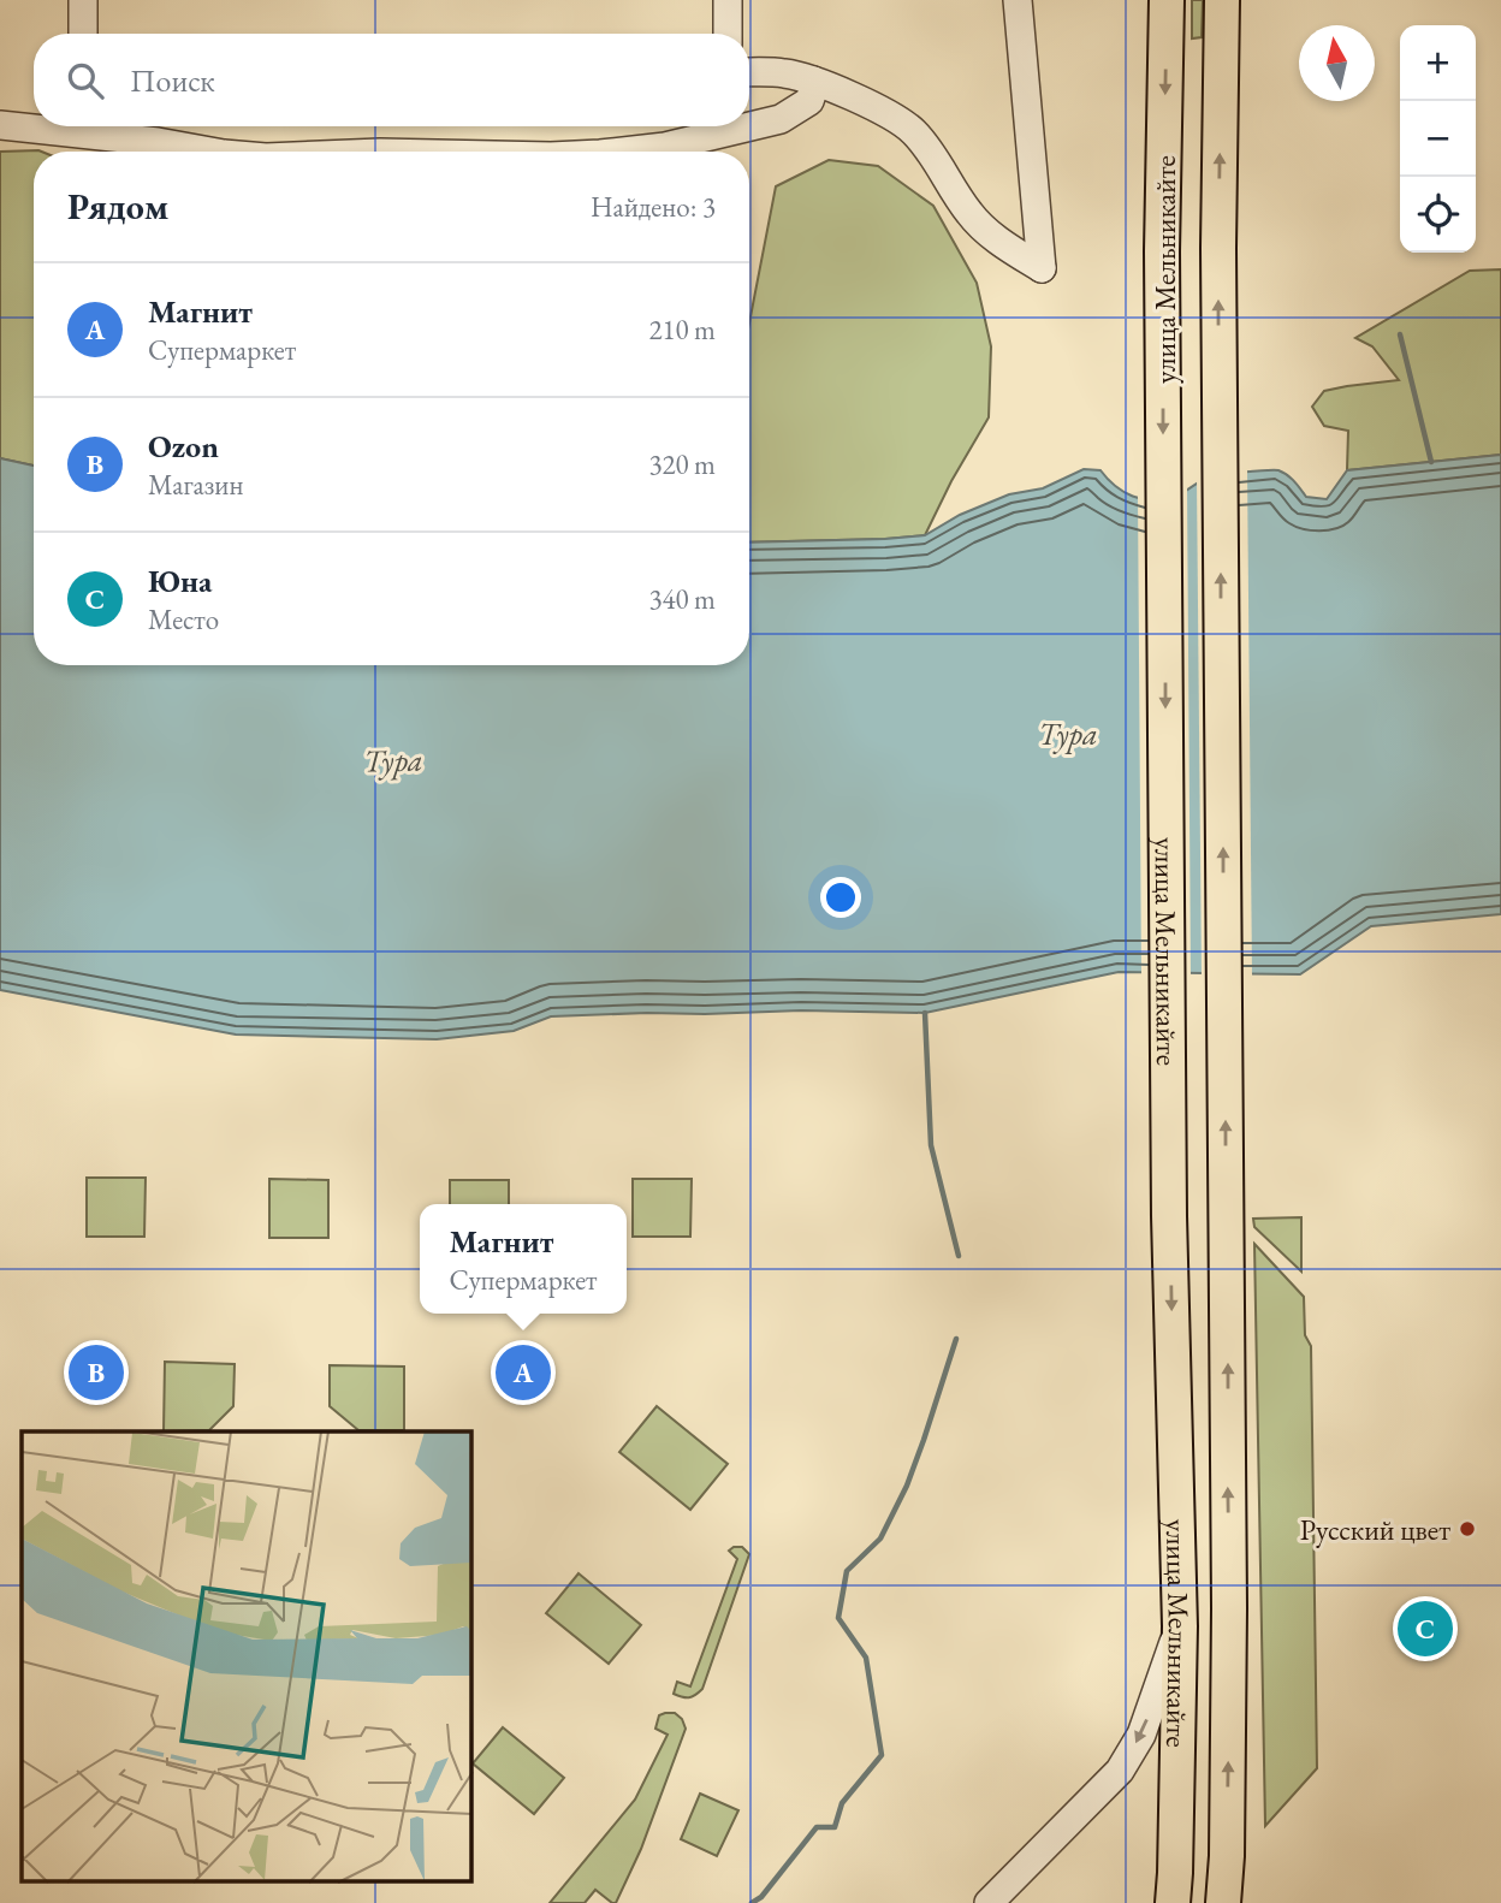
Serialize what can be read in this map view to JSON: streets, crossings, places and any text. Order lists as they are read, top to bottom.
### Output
{
  "streets": {
    "main road": ["улица Мельникайте"]
  },
  "water": ["Тура"],
  "places": ["Русский цвет"],
  "north": "top",
  "page": {
    "map_buttons": ["+", "−"],
    "search": "Поиск",
    "heading": ["Рядом", "Найдено: 3"],
    "list": [
      {
        "mark": "A",
        "name": "Магнит",
        "note": "Супермаркет",
        "value": "210 m"
      },
      {
        "mark": "B",
        "name": "Ozon",
        "note": "Магазин",
        "value": "320 m"
      },
      {
        "mark": "C",
        "name": "Юна",
        "note": "Место",
        "value": "340 m"
      }
    ],
    "popup": ["Магнит", "Супермаркет"],
    "pins": ["A", "B", "C"]
  }
}
